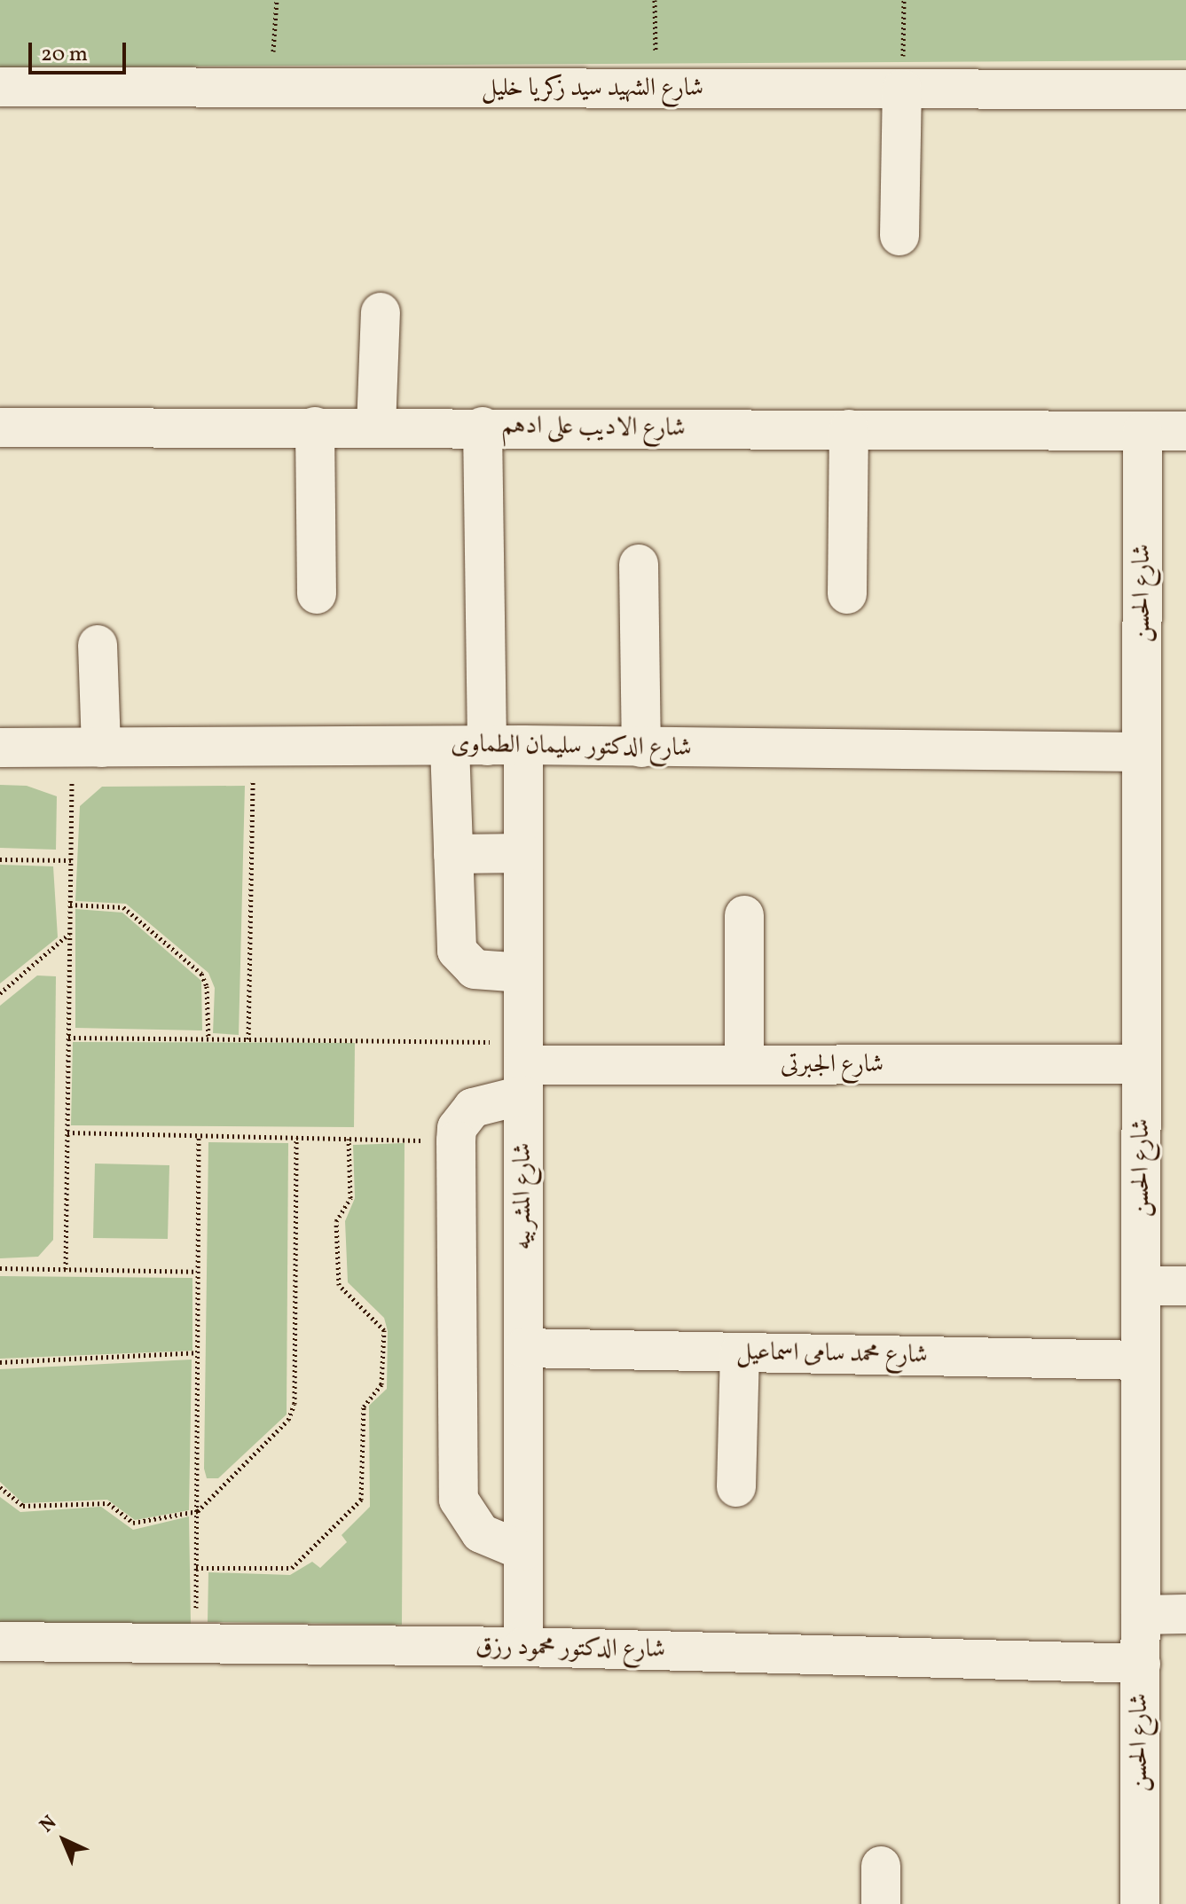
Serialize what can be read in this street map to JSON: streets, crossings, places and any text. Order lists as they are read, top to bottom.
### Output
{
  "streets": {
    "street": [
      "شارع الشهيد سيد زكريا خليل",
      "شارع الاديب على ادهم",
      "شارع الحسن",
      "شارع الدكتور سليمان الطماوى",
      "شارع الجبرتى",
      "شارع المشربيه",
      "شارع محمد سامى اسماعيل",
      "شارع الدكتور محمود رزق"
    ]
  },
  "crossings": [
    ["شارع الاديب على ادهم", "شارع الحسن"],
    ["شارع الحسن", "شارع الدكتور سليمان الطماوى"],
    ["شارع الحسن", "شارع الجبرتى"],
    ["شارع الحسن", "شارع محمد سامى اسماعيل"],
    ["شارع الحسن", "شارع الدكتور محمود رزق"],
    ["شارع الدكتور سليمان الطماوى", "شارع المشربيه"],
    ["شارع الجبرتى", "شارع المشربيه"],
    ["شارع المشربيه", "شارع محمد سامى اسماعيل"],
    ["شارع المشربيه", "شارع الدكتور محمود رزق"]
  ],
  "scale_bar": "20 m",
  "north": "top left"
}
